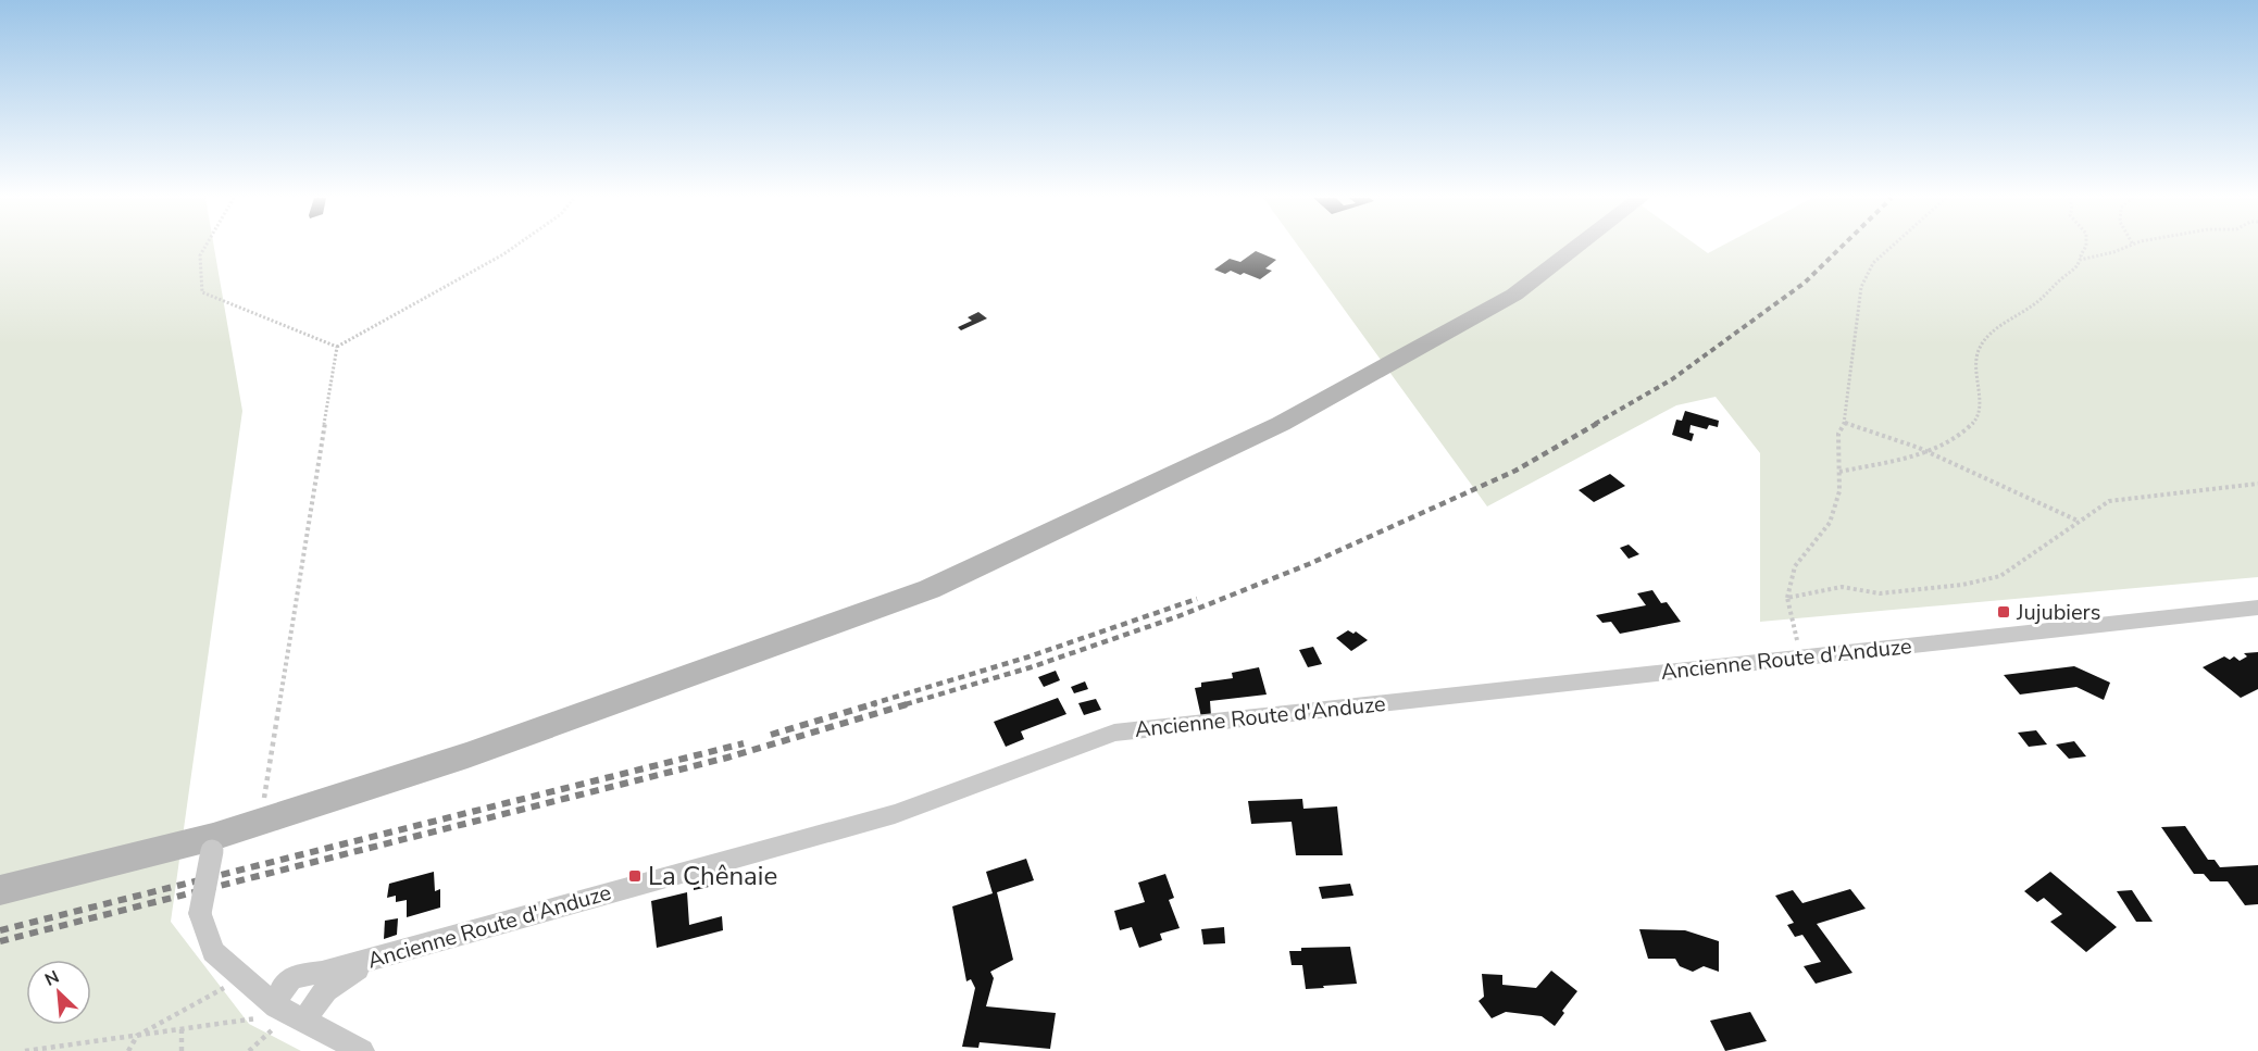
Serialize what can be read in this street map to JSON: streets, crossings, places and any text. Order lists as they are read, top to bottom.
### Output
{
  "streets": {
    "street": ["Ancienne Route d'Anduze"]
  },
  "places": {
    "transit": ["Jujubiers", "La Chênaie"]
  },
  "north": "top left"
}
